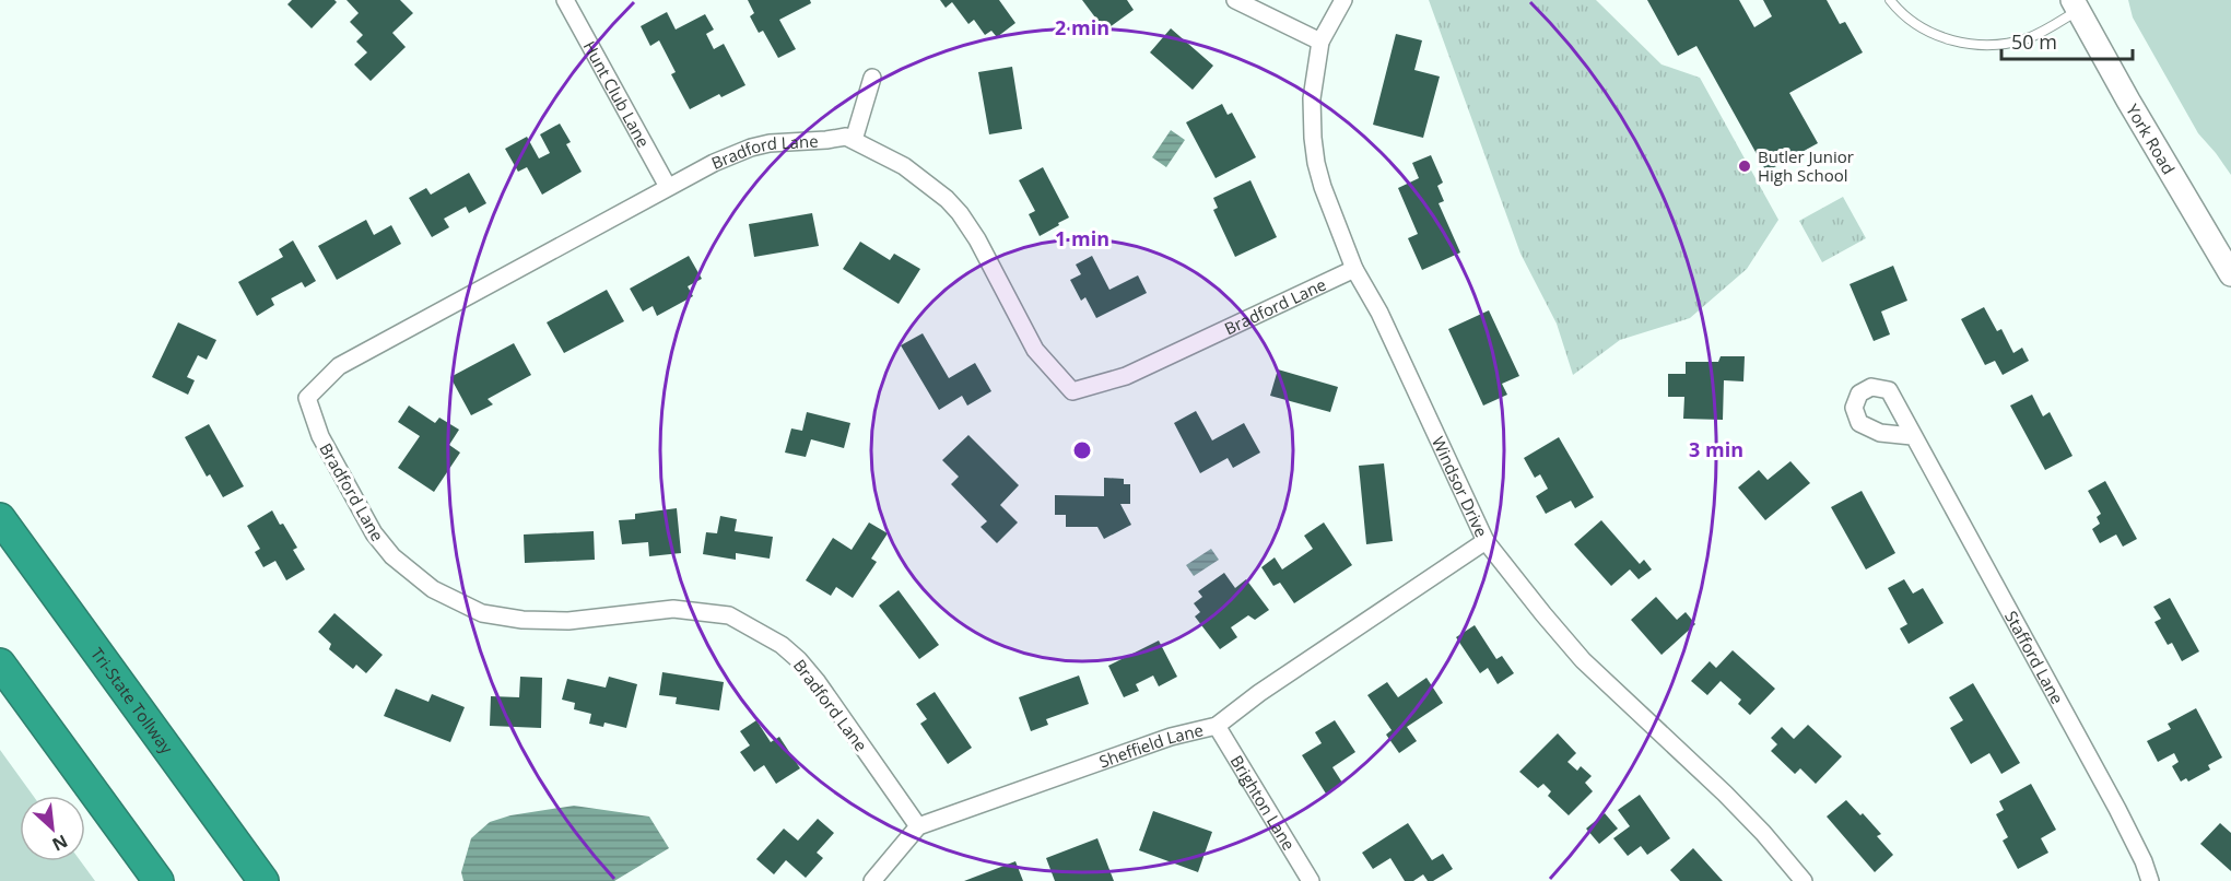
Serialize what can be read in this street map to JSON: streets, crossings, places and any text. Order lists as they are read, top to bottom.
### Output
{
  "streets": {
    "highway": ["Tri-State Tollway"],
    "main road": ["York Road"],
    "street": [
      "Hunt Club Lane",
      "Bradford Lane",
      "Windsor Drive",
      "Stafford Lane",
      "Sheffield Lane",
      "Brighton Lane"
    ]
  },
  "crossings": [
    ["Hunt Club Lane", "Bradford Lane"],
    ["Bradford Lane", "Windsor Drive"],
    ["Bradford Lane", "Sheffield Lane"],
    ["Windsor Drive", "Sheffield Lane"],
    ["Sheffield Lane", "Brighton Lane"]
  ],
  "places": ["Butler Junior High School"],
  "scale_bar": "50 m",
  "north": "bottom right",
  "rings": ["2 min", "1 min", "3 min"]
}
